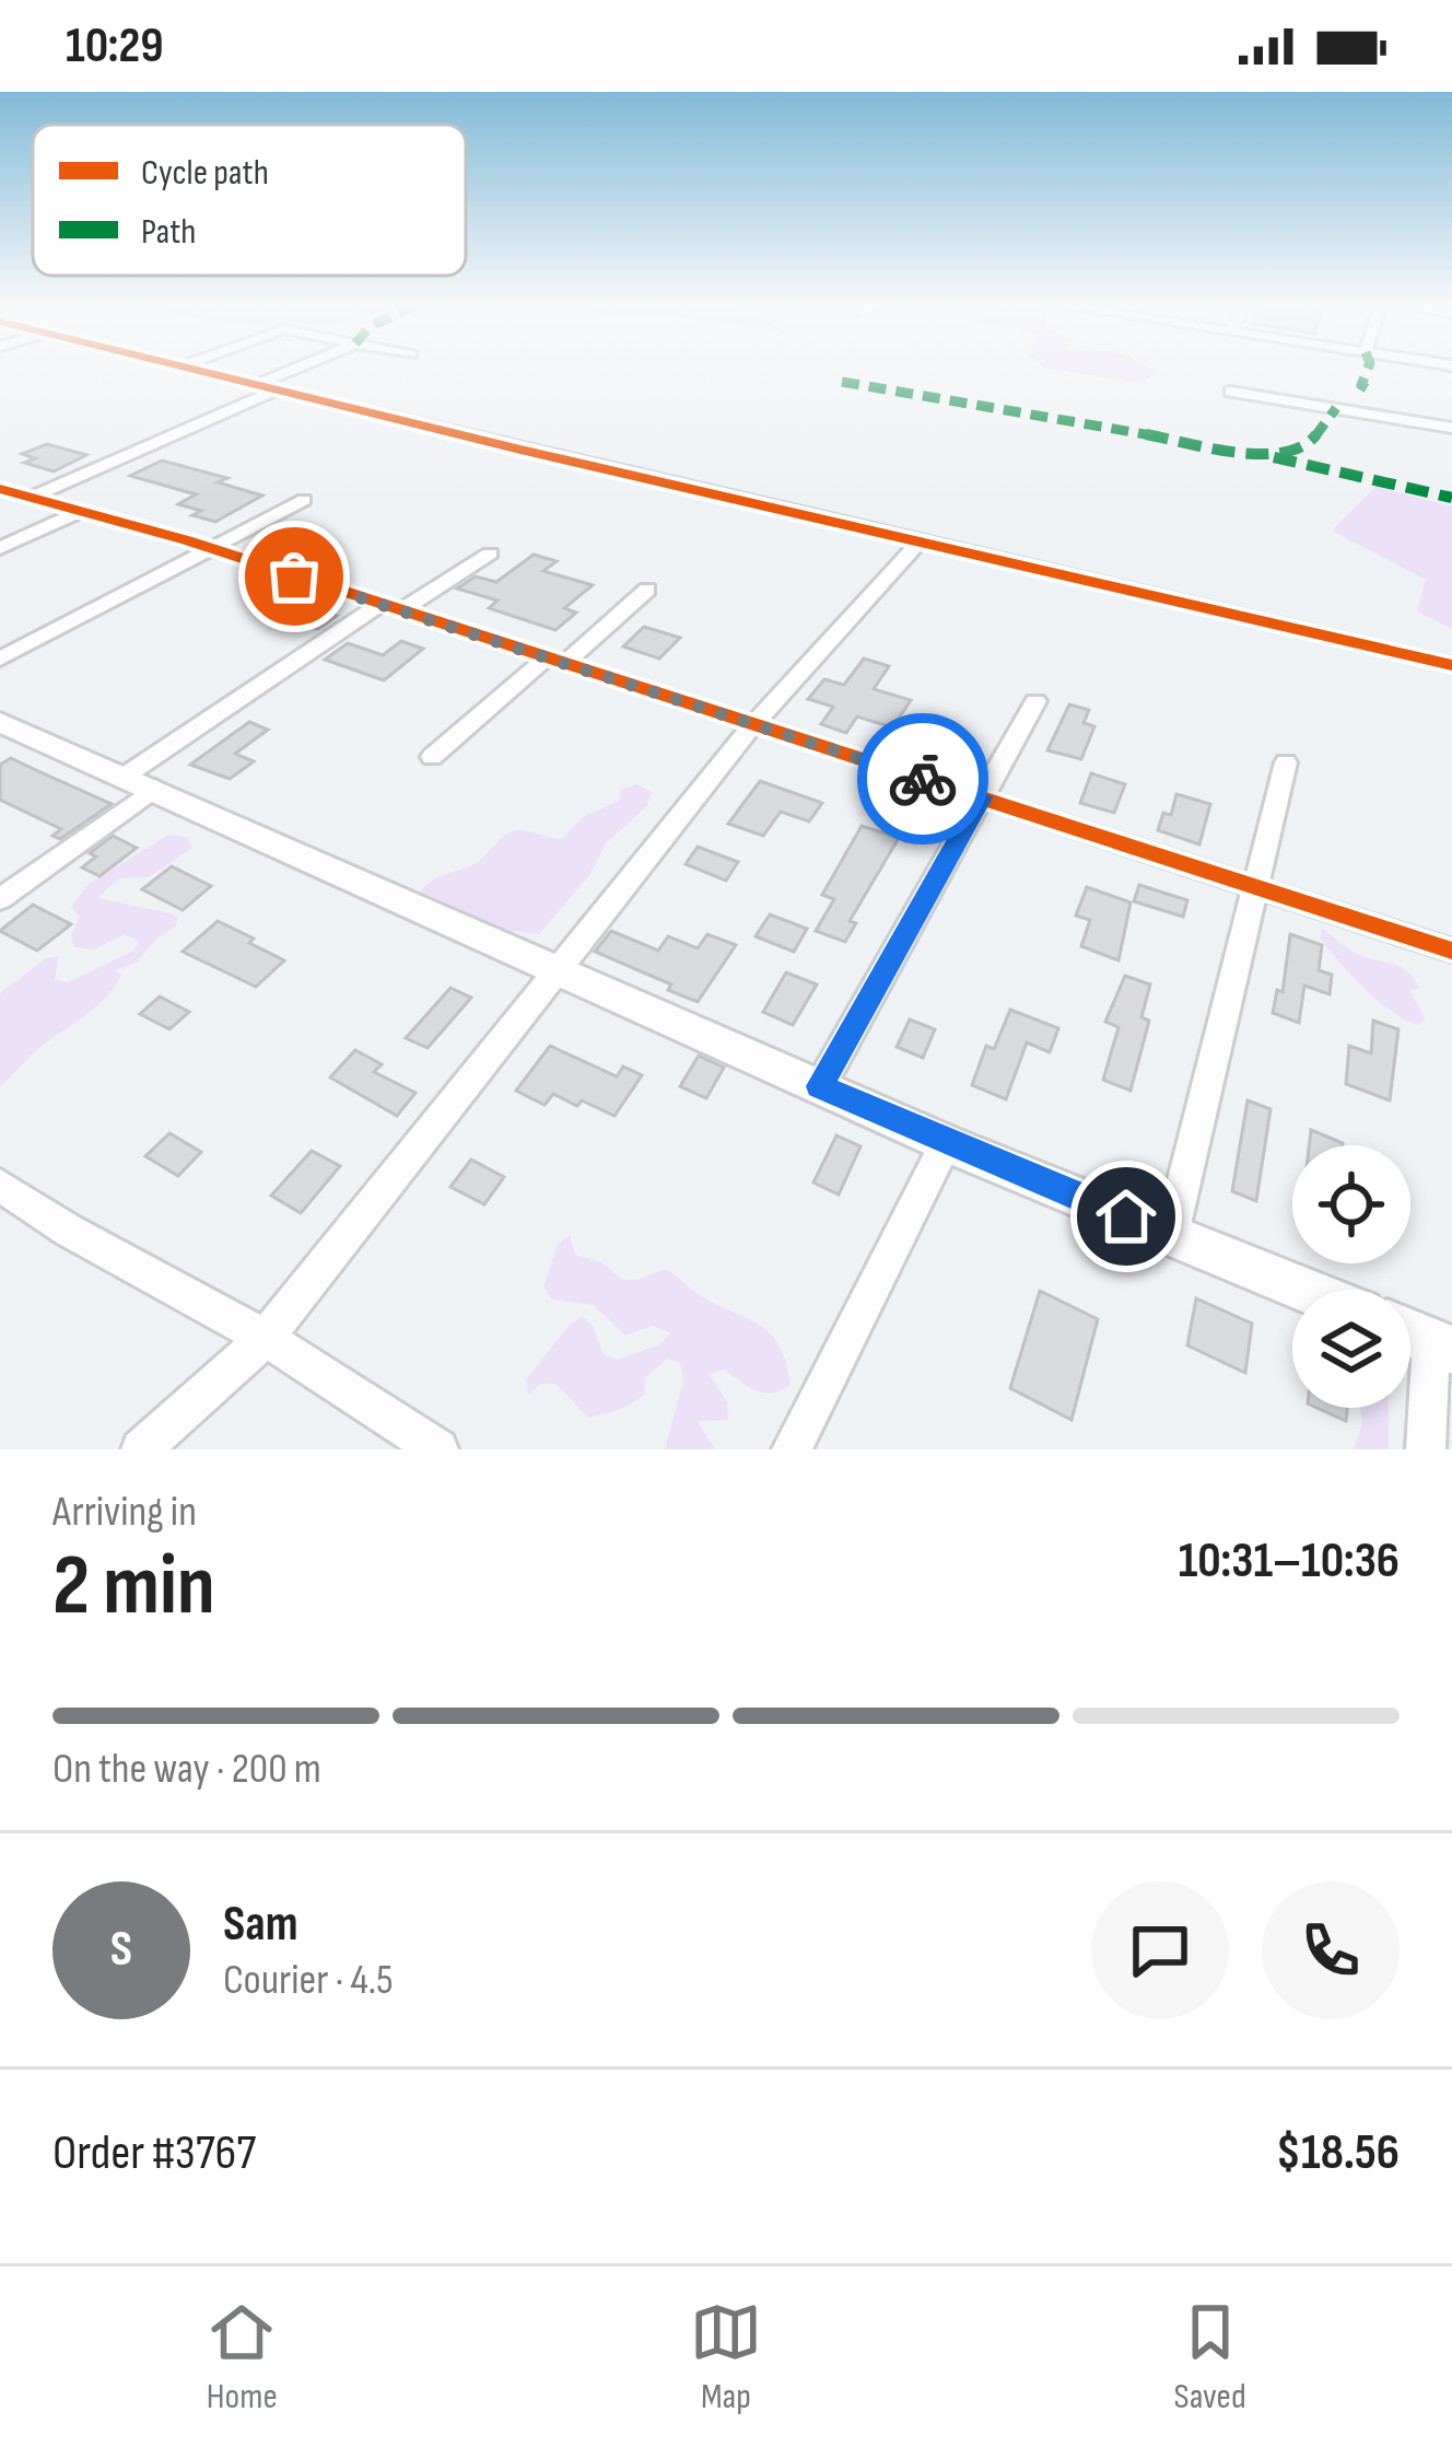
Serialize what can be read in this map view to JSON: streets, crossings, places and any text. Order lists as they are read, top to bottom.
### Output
{
  "legend": ["Cycle path", "Path"],
  "page": {
    "status": "10:29",
    "heading": ["2 min", "Arriving in", "10:31–10:36"],
    "panel": [
      "Sam",
      "Courier · 4.5",
      "Order #3767",
      "$18.56"
    ],
    "bar": "On the way · 200 m",
    "round": "S",
    "tabs": ["Home", "Map", "Saved"]
  }
}
